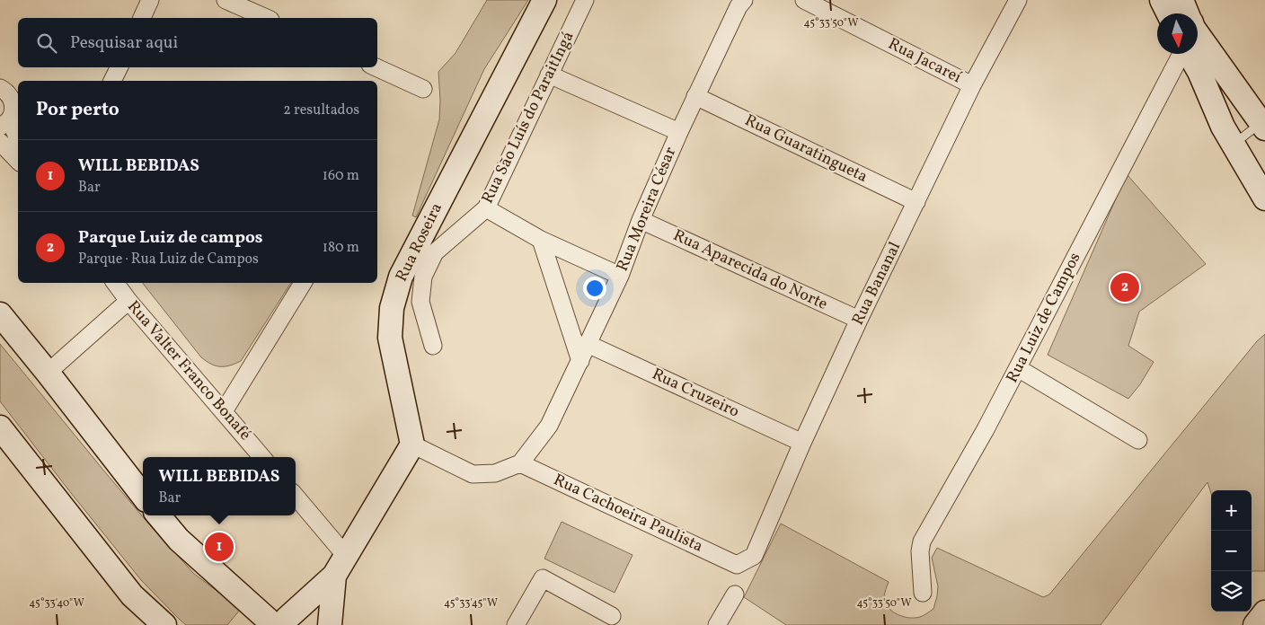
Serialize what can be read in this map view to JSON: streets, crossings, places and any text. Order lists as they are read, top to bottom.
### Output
{
  "streets": {
    "street": [
      "Rua Jacareí",
      "Rua São Luís do ParaitIngá",
      "Rua Guaratingueta",
      "Rua Moreira César",
      "Rua Roseira",
      "Rua Aparecida do Norte",
      "Rua Bananal",
      "Rua Luiz de Campos",
      "Rua Valter Franco Bonafé",
      "Rua Cruzeiro",
      "Rua Cachoeira Paulista"
    ]
  },
  "crossings": [
    ["Rua Jacareí", "Rua Bananal"],
    ["Rua Guaratingueta", "Rua Moreira César"],
    ["Rua Guaratingueta", "Rua Bananal"],
    ["Rua Moreira César", "Rua Aparecida do Norte"],
    ["Rua Moreira César", "Rua Cruzeiro"],
    ["Rua Moreira César", "Rua Cachoeira Paulista"],
    ["Rua Aparecida do Norte", "Rua Bananal"],
    ["Rua Bananal", "Rua Cruzeiro"],
    ["Rua Bananal", "Rua Cachoeira Paulista"]
  ],
  "north": "bottom",
  "page": {
    "search": "Pesquisar aqui",
    "heading": ["Por perto", "2 resultados"],
    "list": [
      {
        "mark": "1",
        "name": "WILL BEBIDAS",
        "note": "Bar",
        "value": "160 m"
      },
      {
        "mark": "2",
        "name": "Parque Luiz de campos",
        "note": "Parque · Rua Luiz de Campos",
        "value": "180 m"
      }
    ],
    "pins": ["2", "1"],
    "popup": ["WILL BEBIDAS", "Bar"],
    "map_buttons": ["+", "−"]
  },
  "coordinates": ["45°33'50\"W", "45°33'40\"W", "45°33'45\"W"]
}
